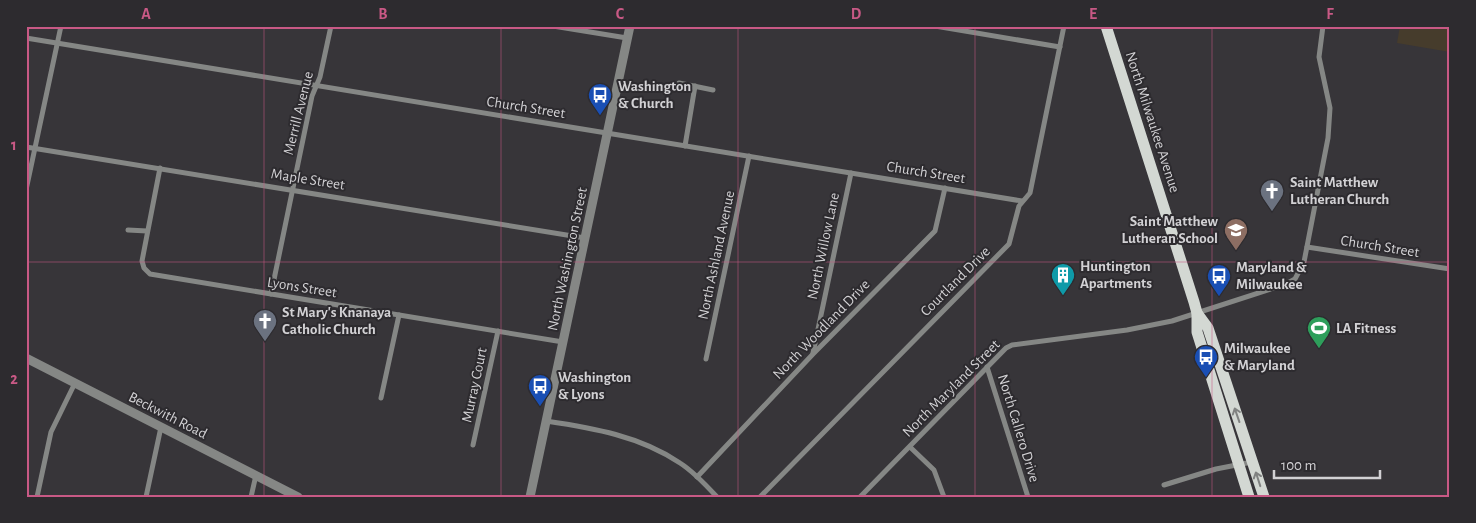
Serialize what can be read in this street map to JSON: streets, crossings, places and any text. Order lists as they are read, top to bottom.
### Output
{
  "streets": {
    "main road": ["North Milwaukee Avenue"],
    "street": [
      "Church Street",
      "Merrill Avenue",
      "Maple Street",
      "North Willow Lane",
      "North Ashland Avenue",
      "North Washington Street",
      "Courtland Drive",
      "Lyons Street",
      "North Woodland Drive",
      "Murray Court",
      "North Maryland Street",
      "Beckwith Road",
      "North Callero Drive"
    ]
  },
  "crossings": [
    ["Church Street", "Merrill Avenue"],
    ["Church Street", "North Willow Lane"],
    ["Church Street", "North Ashland Avenue"],
    ["Church Street", "North Washington Street"],
    ["Church Street", "Courtland Drive"],
    ["Church Street", "North Woodland Drive"],
    ["Church Street", "North Maryland Street"],
    ["Merrill Avenue", "Maple Street"],
    ["Merrill Avenue", "Lyons Street"],
    ["North Milwaukee Avenue", "North Maryland Street"],
    ["Maple Street", "North Washington Street"],
    ["North Willow Lane", "North Woodland Drive"],
    ["North Washington Street", "Lyons Street"],
    ["Lyons Street", "Murray Court"],
    ["North Maryland Street", "North Callero Drive"]
  ],
  "places": {
    "bus stop": [
      "Washington & Church",
      "Maryland & Milwaukee",
      "Milwaukee & Maryland",
      "Washington & Lyons"
    ],
    "church": ["Saint Matthew Lutheran Church", "St Mary's Knanaya Catholic Church"],
    "school or university": ["Saint Matthew Lutheran School"],
    "building": ["Huntington Apartments"],
    "sports": ["LA Fitness"]
  },
  "scale_bar": "100 m",
  "grid": {
    "columns": [
      "A",
      "B",
      "C",
      "D",
      "E",
      "F"
    ],
    "rows": ["1", "2"]
  }
}
